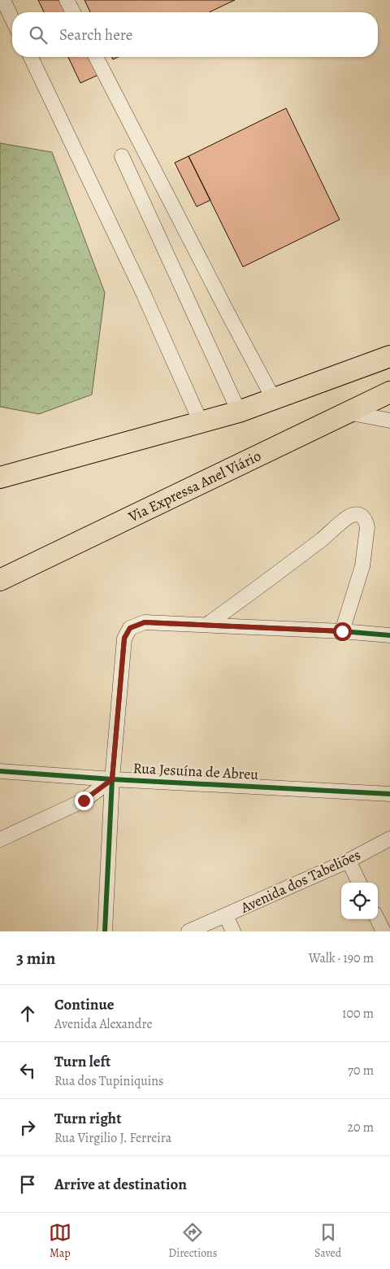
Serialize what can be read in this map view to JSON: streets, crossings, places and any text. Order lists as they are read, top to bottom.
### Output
{
  "streets": {
    "highway": ["Via Expressa Anel Viário"],
    "street": ["Rua Jesuína de Abreu", "Avenida dos Tabeliões"]
  },
  "page": {
    "search": "Search here",
    "heading": ["3 min", "Walk · 190 m"],
    "list": [
      ["Continue", "Avenida Alexandre", "100 m"],
      ["Turn left", "Rua dos Tupiniquins", "70 m"],
      ["Turn right", "Rua Virgilio J. Ferreira", "20 m"],
      "Arrive at destination"
    ],
    "nav": ["Map", "Directions", "Saved"]
  }
}
